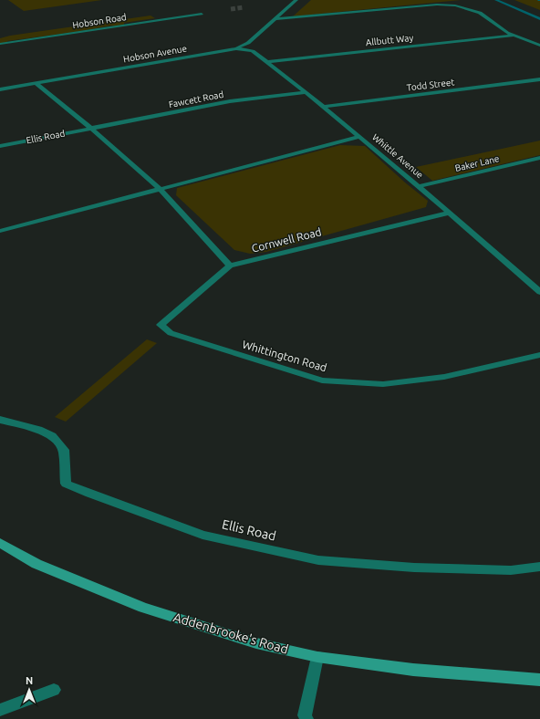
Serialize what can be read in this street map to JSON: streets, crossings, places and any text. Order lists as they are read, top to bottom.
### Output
{
  "streets": {
    "street": [
      "Hobson Road",
      "Allbutt Way",
      "Hobson Avenue",
      "Todd Street",
      "Fawcett Road",
      "Ellis Road",
      "Whittle Avenue",
      "Baker Lane",
      "Cornwell Road",
      "Whittington Road",
      "Addenbrooke's Road"
    ]
  },
  "crossings": [
    ["Allbutt Way", "Whittle Avenue"],
    ["Hobson Avenue", "Whittle Avenue"],
    ["Todd Street", "Whittle Avenue"],
    ["Fawcett Road", "Ellis Road"],
    ["Fawcett Road", "Whittle Avenue"],
    ["Whittle Avenue", "Baker Lane"],
    ["Whittle Avenue", "Cornwell Road"],
    ["Cornwell Road", "Whittington Road"]
  ],
  "north": "top"
}
